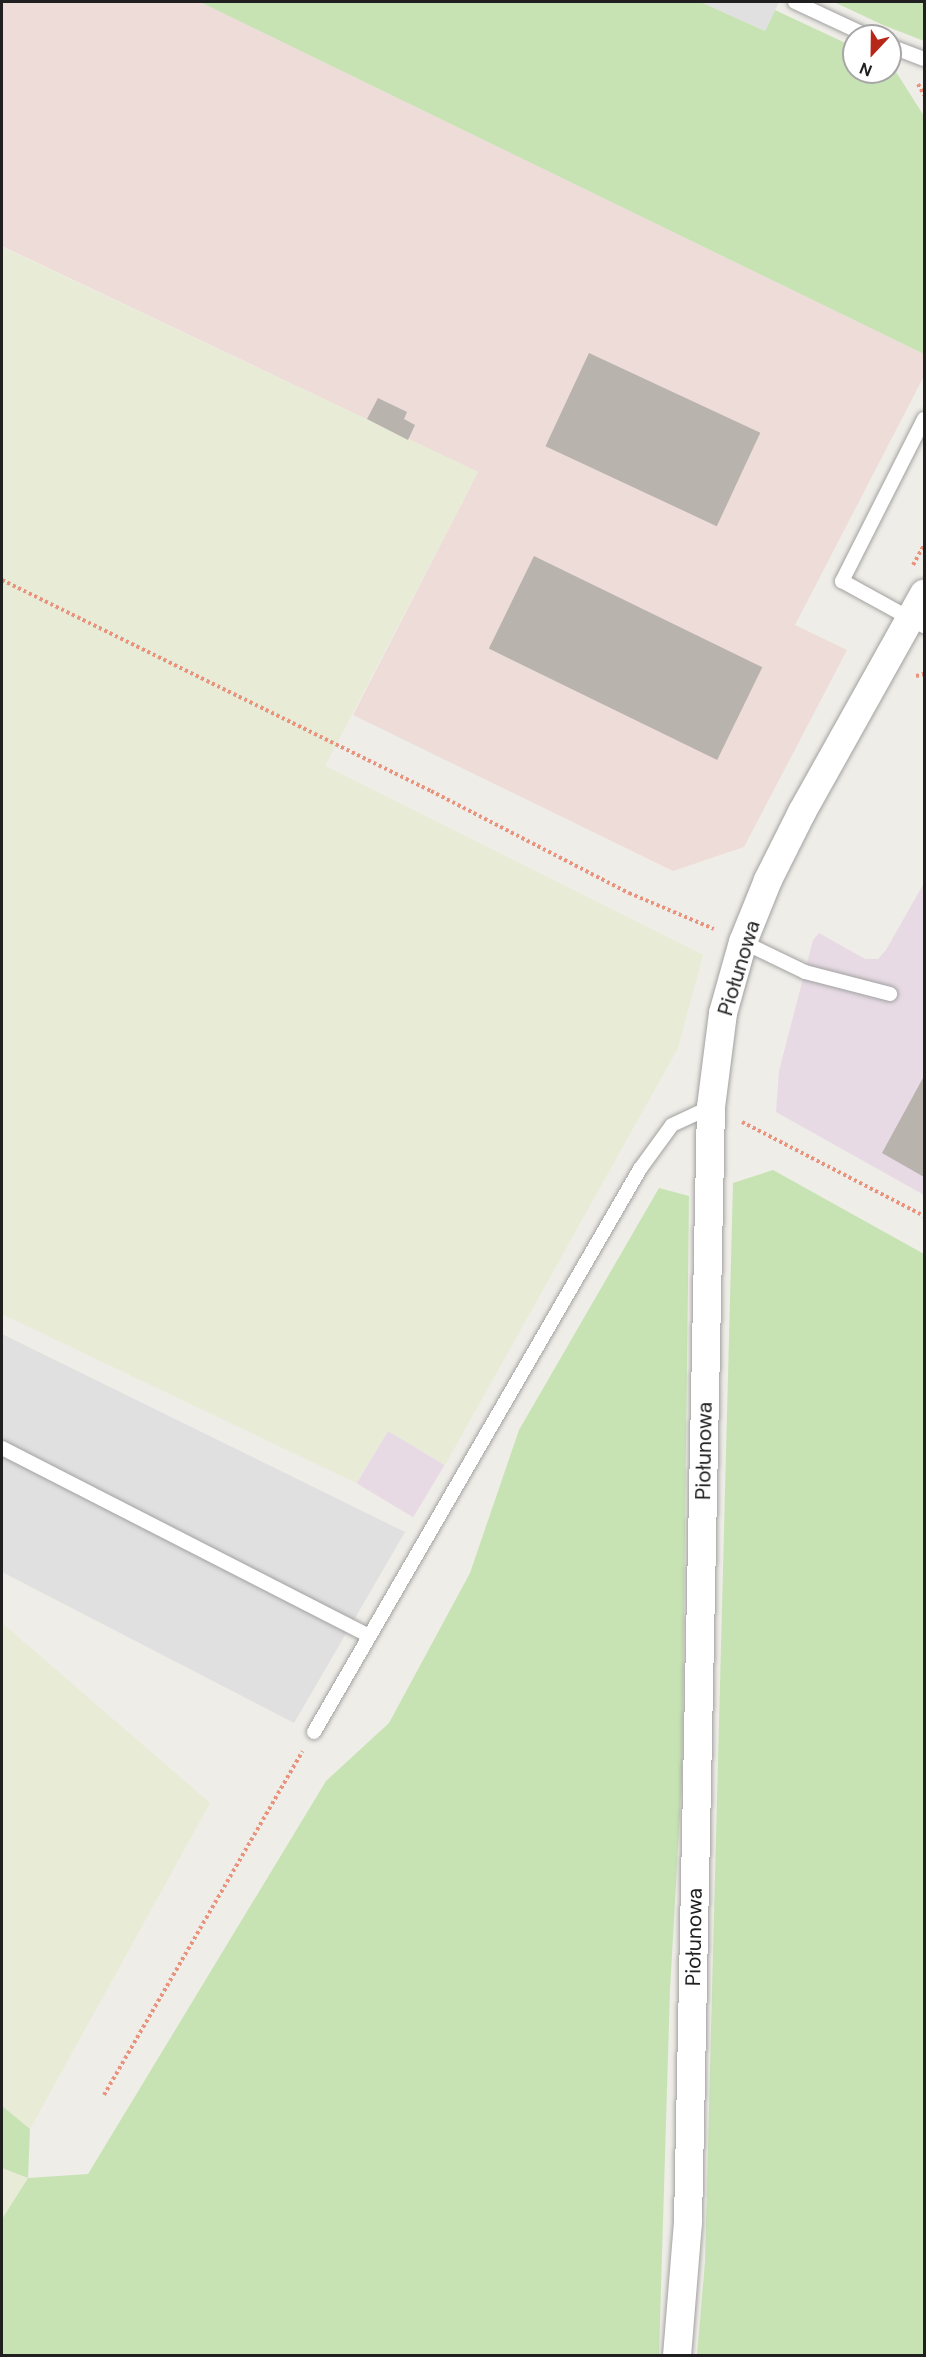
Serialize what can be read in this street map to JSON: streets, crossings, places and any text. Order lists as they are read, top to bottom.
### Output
{
  "streets": {
    "street": ["Piołunowa"]
  },
  "north": "bottom"
}
